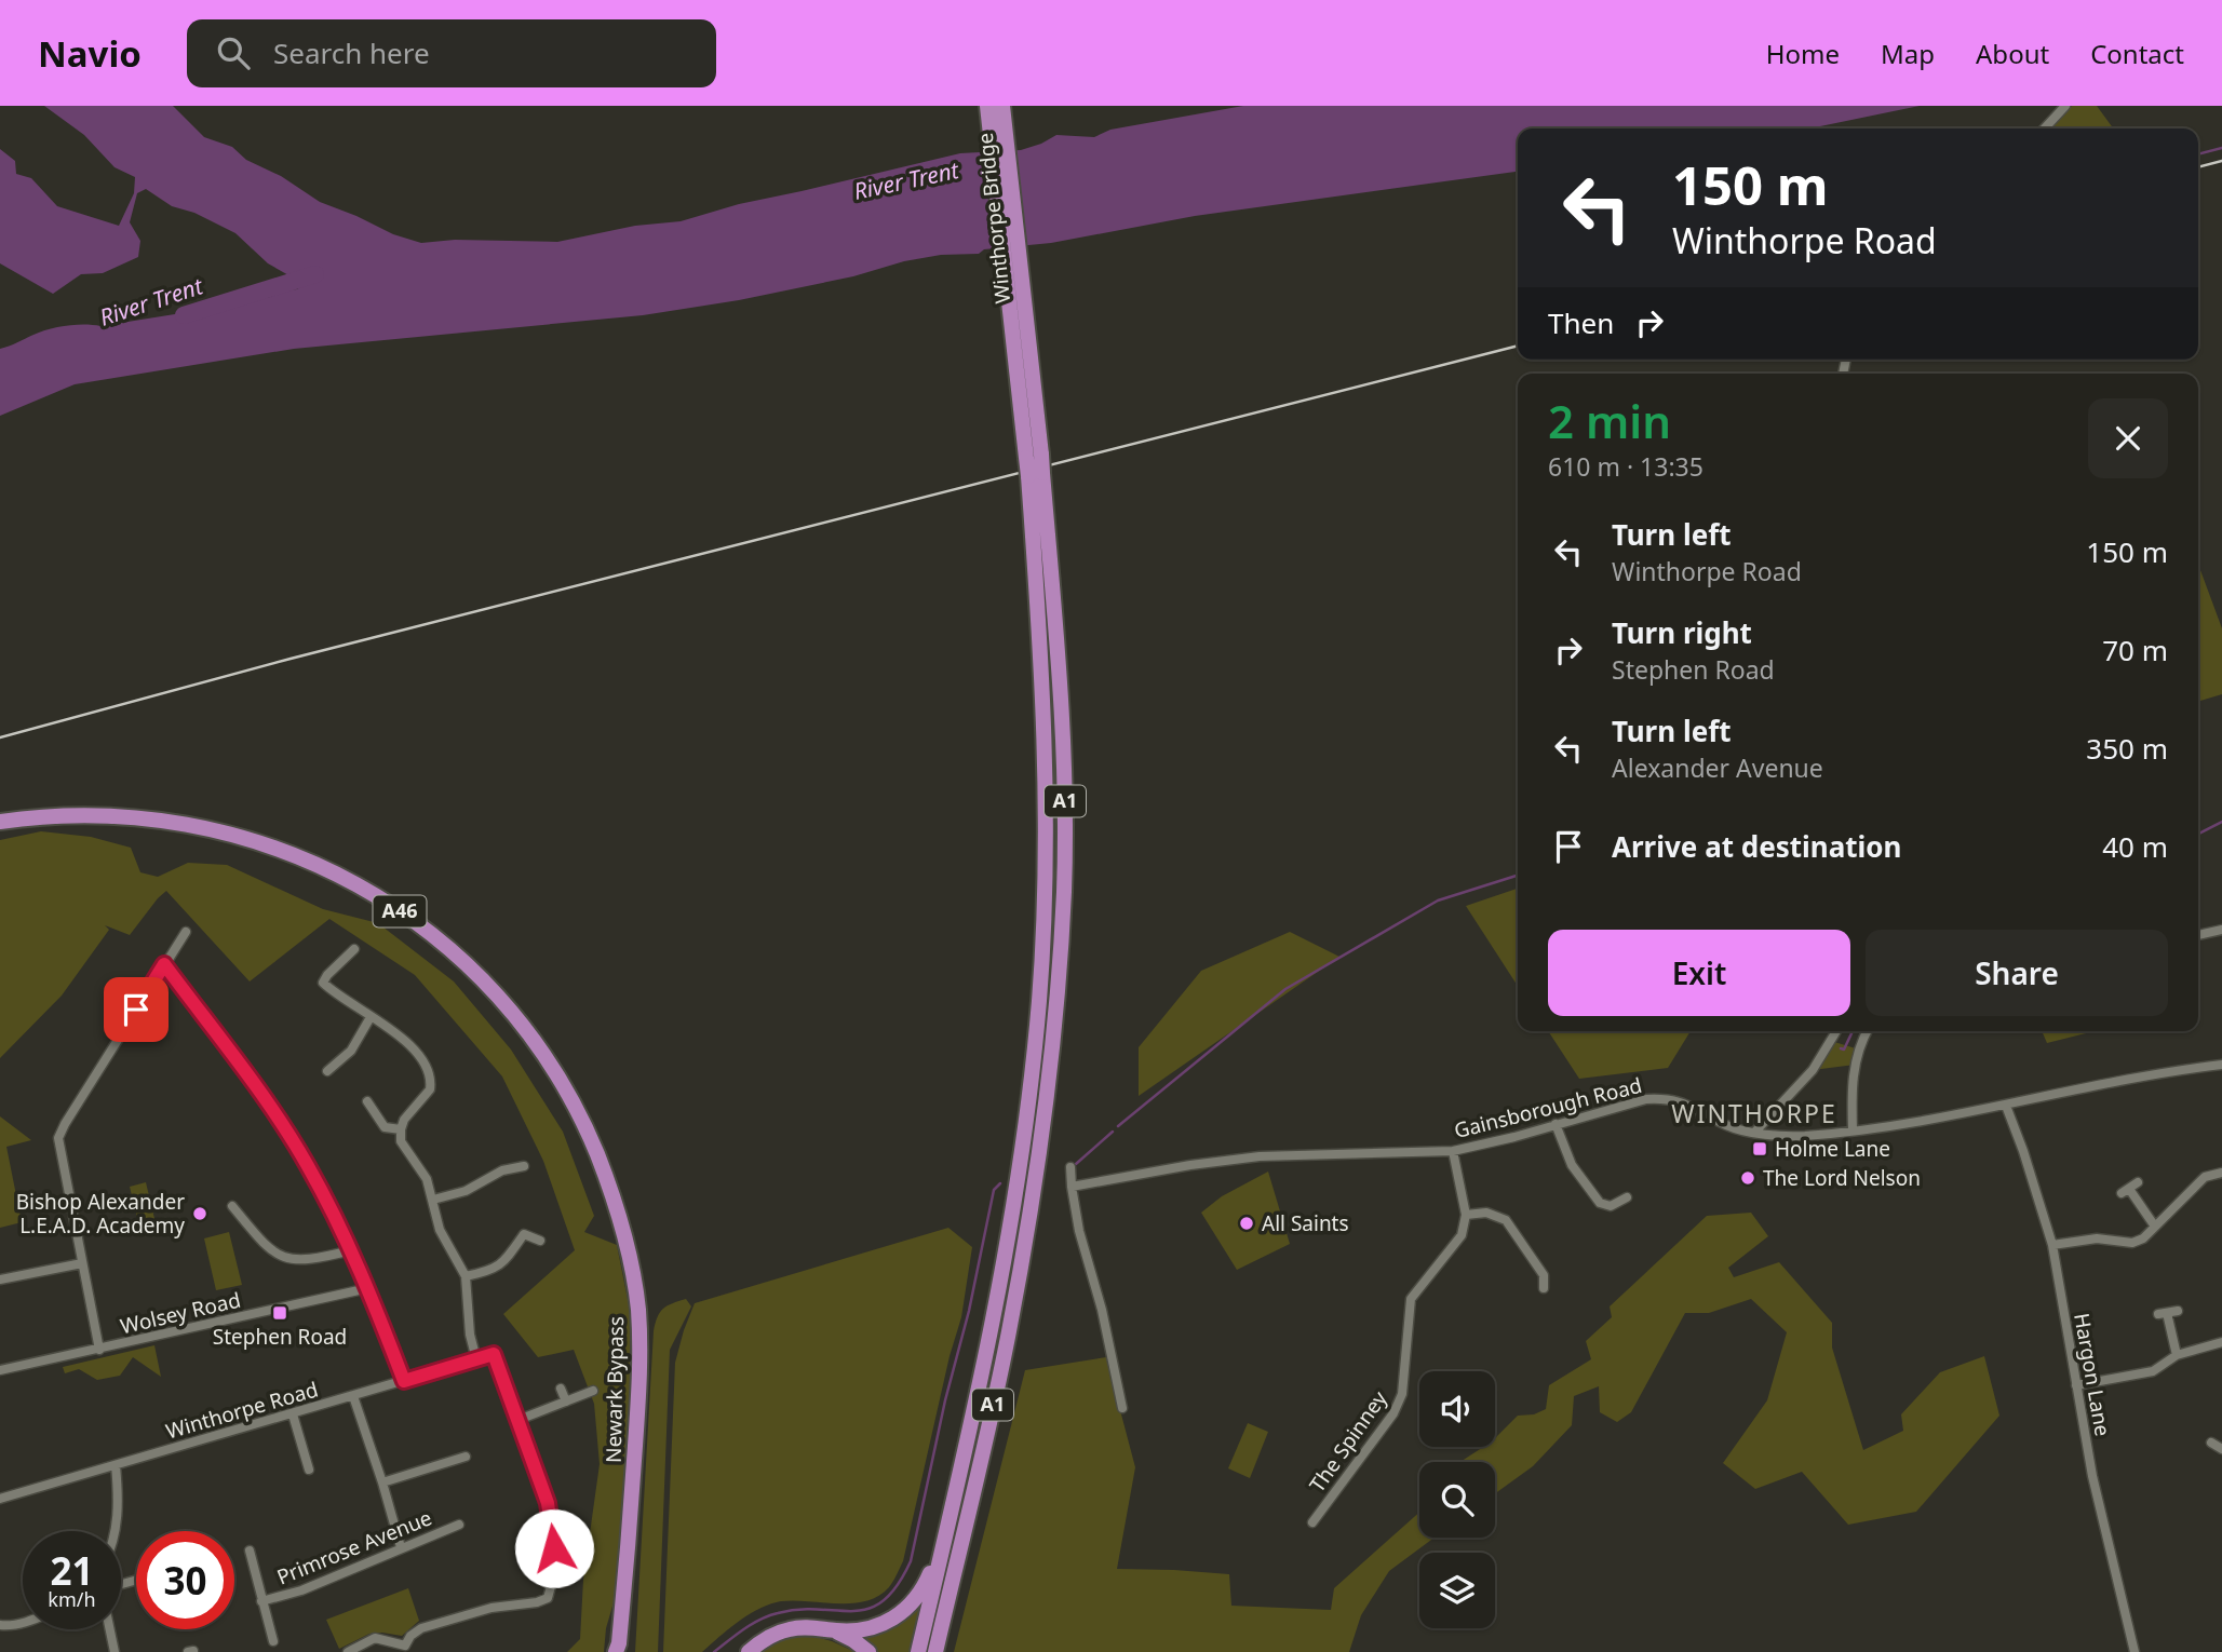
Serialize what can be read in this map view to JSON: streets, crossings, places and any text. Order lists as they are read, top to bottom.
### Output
{
  "streets": {
    "highway": [
      "Winthorpe Bridge",
      "A1",
      "A46",
      "Newark Bypass"
    ],
    "street": [
      "Gainsborough Road",
      "Wolsey Road",
      "Hargon Lane",
      "Winthorpe Road",
      "The Spinney",
      "Primrose Avenue"
    ]
  },
  "crossings": [
    ["Winthorpe Bridge", "A1"],
    ["Gainsborough Road", "Hargon Lane"]
  ],
  "districts": ["WINTHORPE"],
  "water": ["River Trent"],
  "places": {
    "transit": ["Holme Lane", "Stephen Road"],
    "other": ["The Lord Nelson", "Bishop Alexander L.E.A.D. Academy", "All Saints"]
  },
  "page": {
    "header": "Navio",
    "search": "Search here",
    "nav": [
      "Home",
      "Map",
      "About",
      "Contact"
    ],
    "turn": ["150 m", "Winthorpe Road"],
    "then": "Then",
    "heading": ["2 min", "610 m · 13:35"],
    "list": [
      {
        "name": "Turn left",
        "note": "Winthorpe Road",
        "value": "150 m"
      },
      {
        "name": "Turn right",
        "note": "Stephen Road",
        "value": "70 m"
      },
      {
        "name": "Turn left",
        "note": "Alexander Avenue",
        "value": "350 m"
      },
      {
        "name": "Arrive at destination",
        "value": "40 m"
      }
    ],
    "buttons": ["Exit", "Share"],
    "speed": "21 km/h",
    "limit": "30"
  }
}
